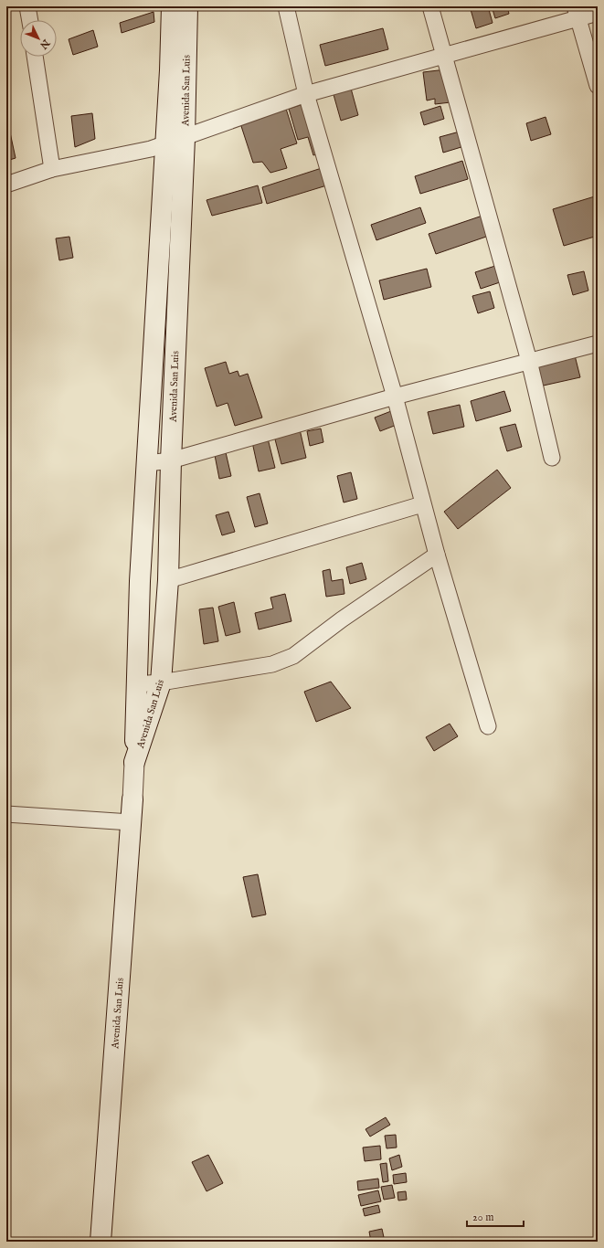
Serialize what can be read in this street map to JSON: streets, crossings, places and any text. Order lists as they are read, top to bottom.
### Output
{
  "streets": {
    "main road": ["Avenida San Luis"]
  },
  "scale_bar": "20 m",
  "north": "bottom right"
}
